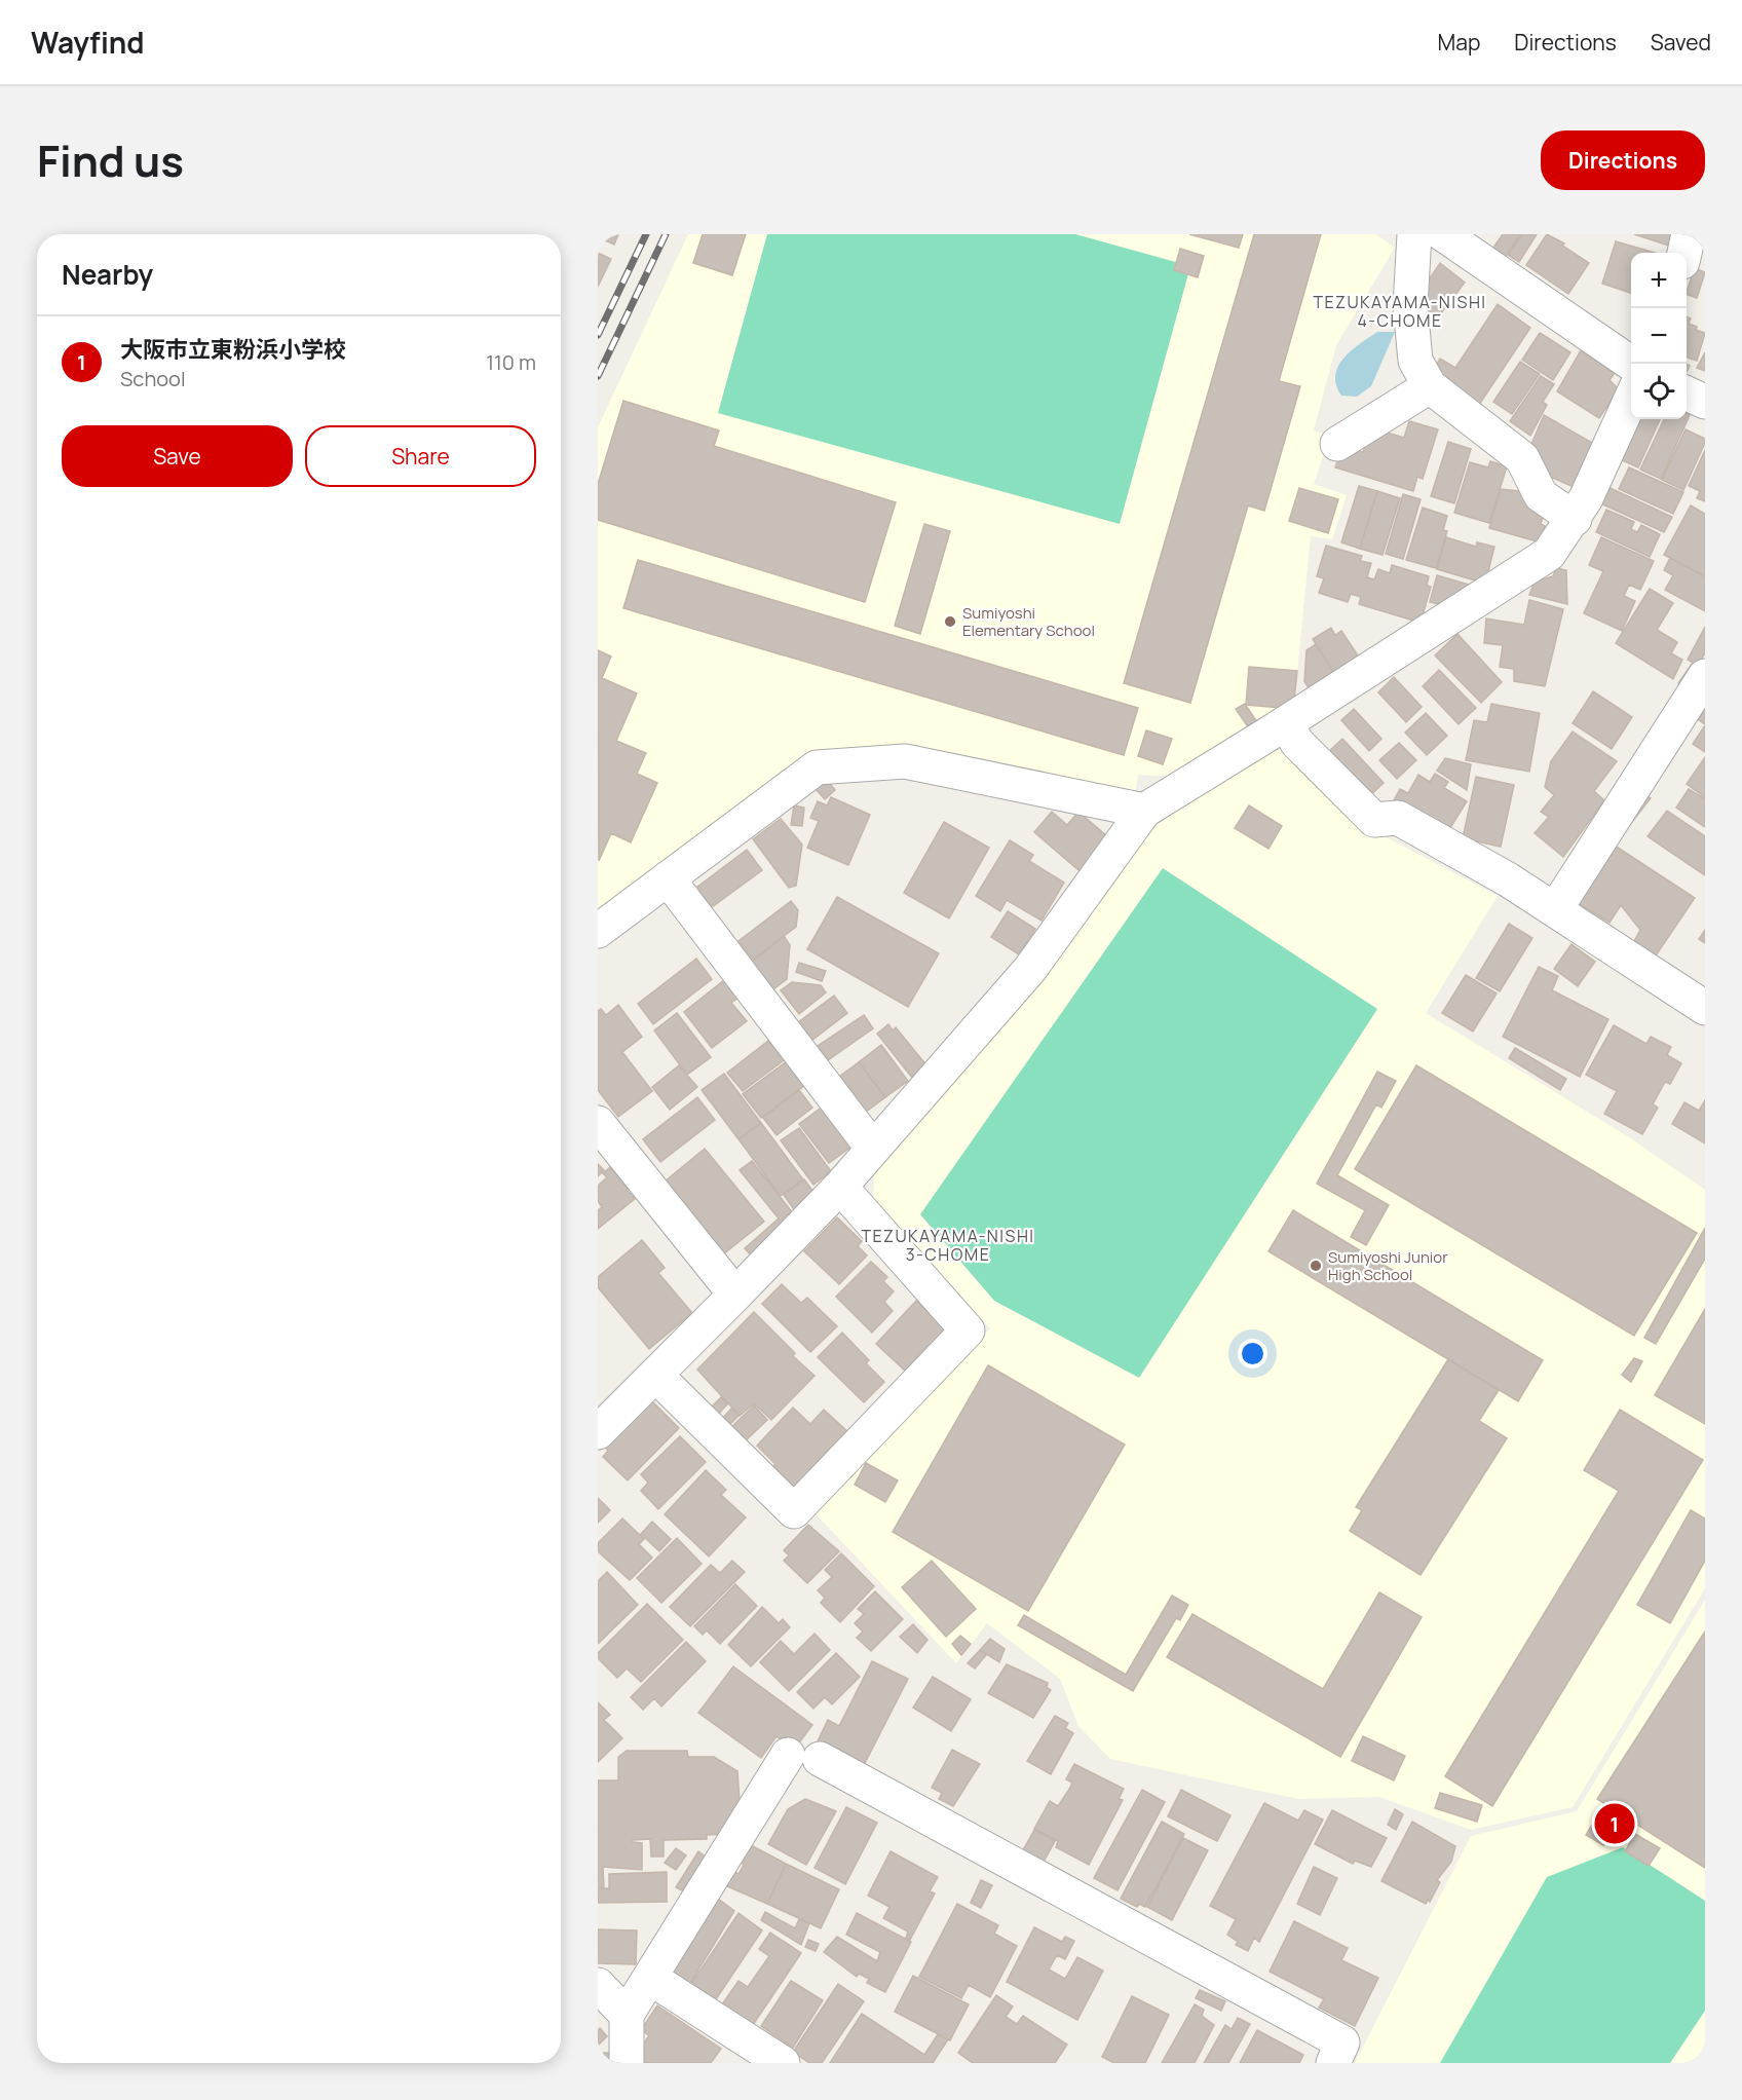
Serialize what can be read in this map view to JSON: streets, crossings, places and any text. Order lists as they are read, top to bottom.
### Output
{
  "districts": ["TEZUKAYAMA-NISHI 4-CHOME", "TEZUKAYAMA-NISHI 3-CHOME"],
  "places": ["Sumiyoshi Elementary School", "Sumiyoshi Junior High School"],
  "page": {
    "header": "Wayfind",
    "nav": ["Map", "Directions", "Saved"],
    "title": "Find us",
    "buttons": [
      "Directions",
      ["Save", "Share"]
    ],
    "heading": "Nearby",
    "map_buttons": ["+", "−"],
    "list": [
      {
        "mark": "1",
        "name": "大阪市立東粉浜小学校",
        "note": "School",
        "value": "110 m"
      }
    ],
    "pins": "1"
  }
}
